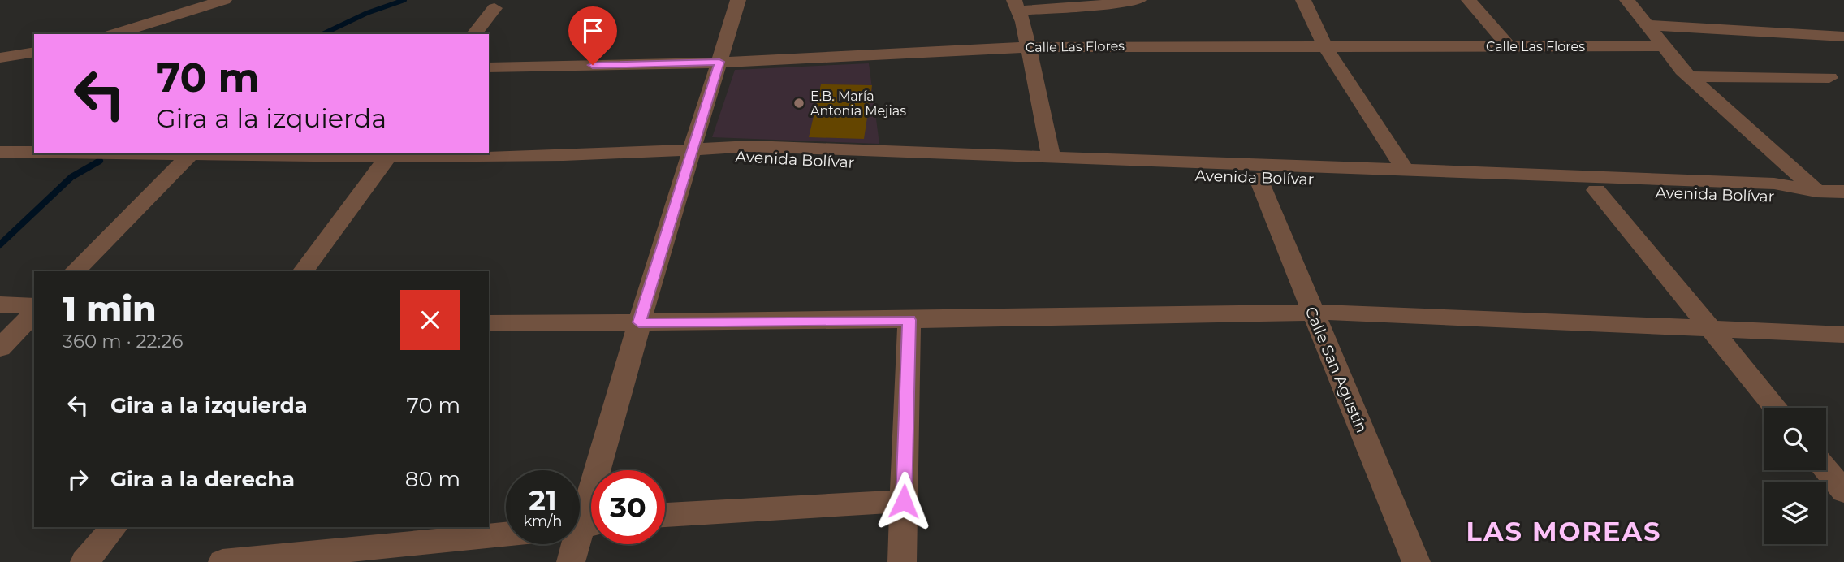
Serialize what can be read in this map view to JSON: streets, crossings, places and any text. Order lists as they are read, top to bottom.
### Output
{
  "streets": {
    "street": ["Calle Las Flores", "Avenida Bolívar", "Calle San Agustín"]
  },
  "crossings": [
    ["Avenida Bolívar", "Calle San Agustín"]
  ],
  "districts": ["LAS MOREAS"],
  "places": ["E.B. María Antonia Mejias"],
  "page": {
    "turn": ["70 m", "Gira a la izquierda"],
    "heading": ["1 min", "360 m · 22:26"],
    "list": [
      {
        "name": "Gira a la izquierda",
        "value": "70 m"
      },
      {
        "name": "Gira a la derecha",
        "value": "80 m"
      }
    ],
    "speed": "21 km/h",
    "limit": "30"
  }
}
